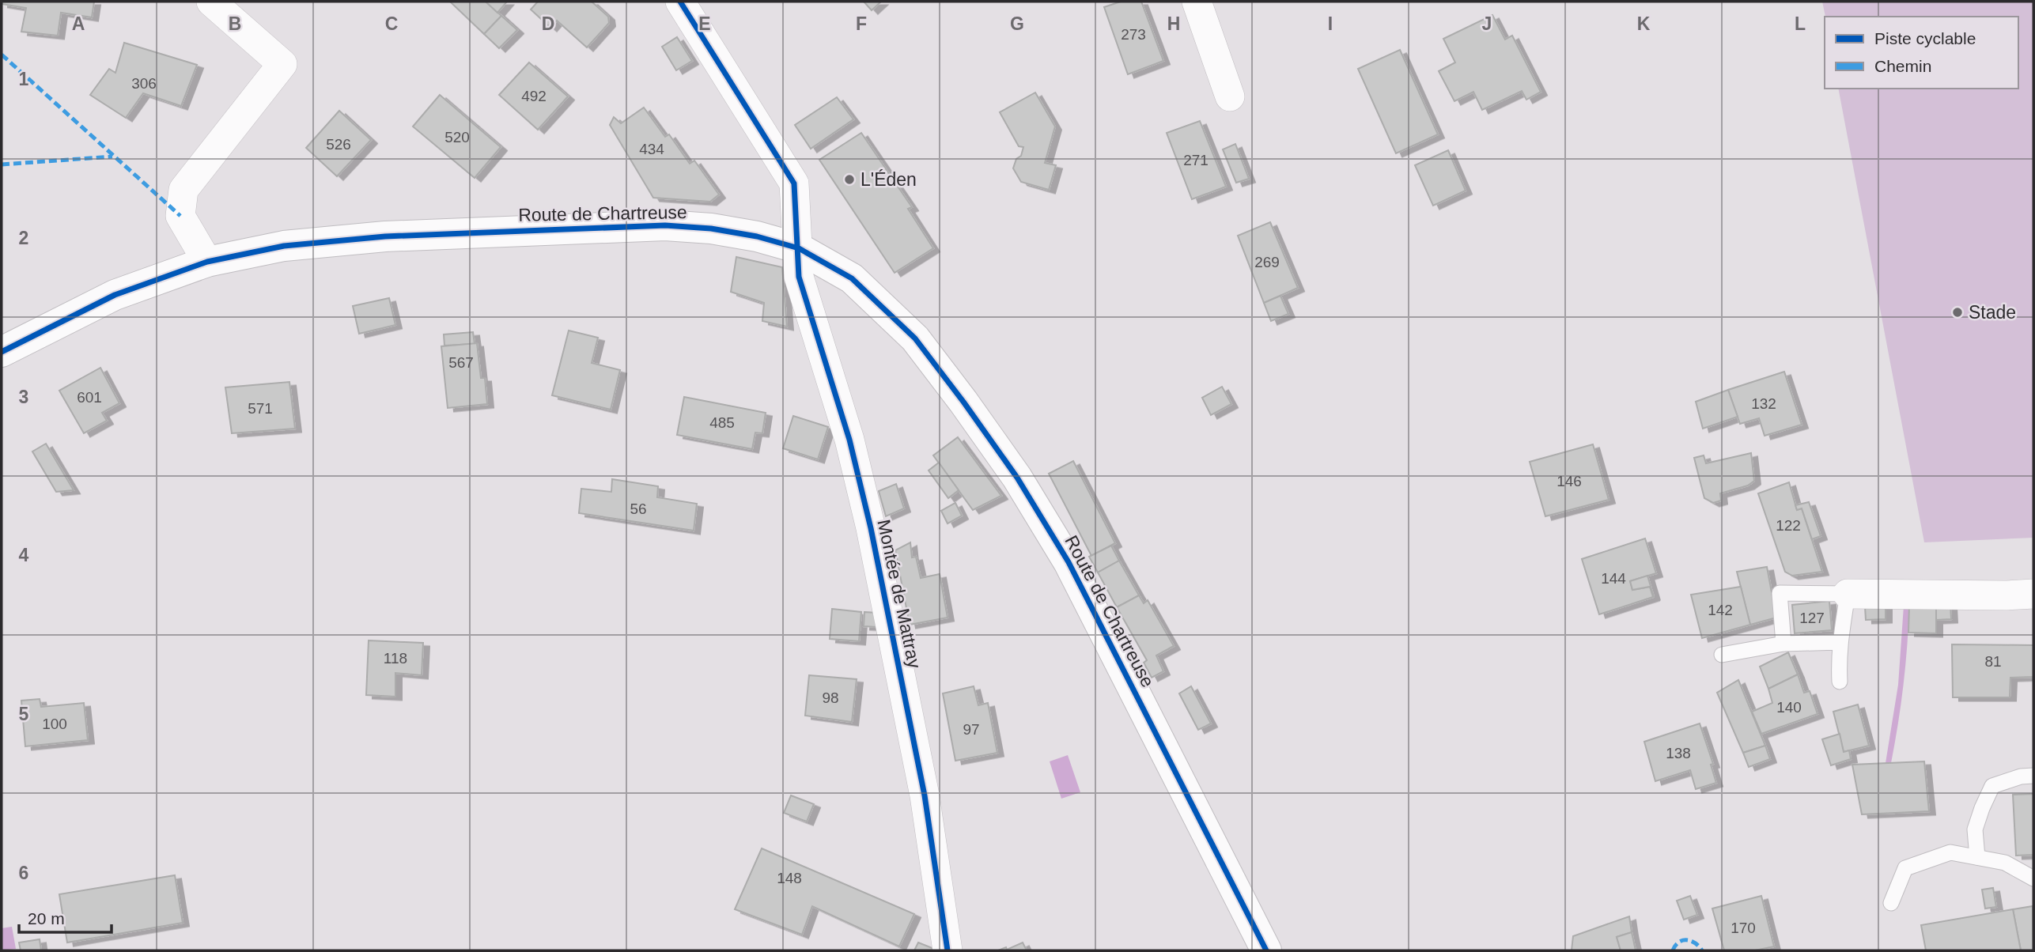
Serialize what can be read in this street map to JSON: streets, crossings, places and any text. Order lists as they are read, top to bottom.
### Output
{
  "streets": {
    "main road": ["Route de Chartreuse"],
    "street": ["Montée de Mattray"]
  },
  "crossings": [
    ["Route de Chartreuse", "Montée de Mattray"]
  ],
  "places": ["L'Éden", "Stade"],
  "house_numbers": [
    "273",
    "306",
    "492",
    "520",
    "526",
    "434",
    "271",
    "269",
    "567",
    "601",
    "132",
    "571",
    "485",
    "146",
    "56",
    "122",
    "144",
    "142",
    "127",
    "118",
    "81",
    "98",
    "140",
    "100",
    "97",
    "138",
    "148",
    "170"
  ],
  "legend": ["Piste cyclable", "Chemin"],
  "scale_bar": "20 m",
  "grid": {
    "columns": [
      "A",
      "B",
      "C",
      "D",
      "E",
      "F",
      "G",
      "H",
      "I",
      "J",
      "K",
      "L"
    ],
    "rows": [
      "1",
      "2",
      "3",
      "4",
      "5",
      "6"
    ]
  }
}
